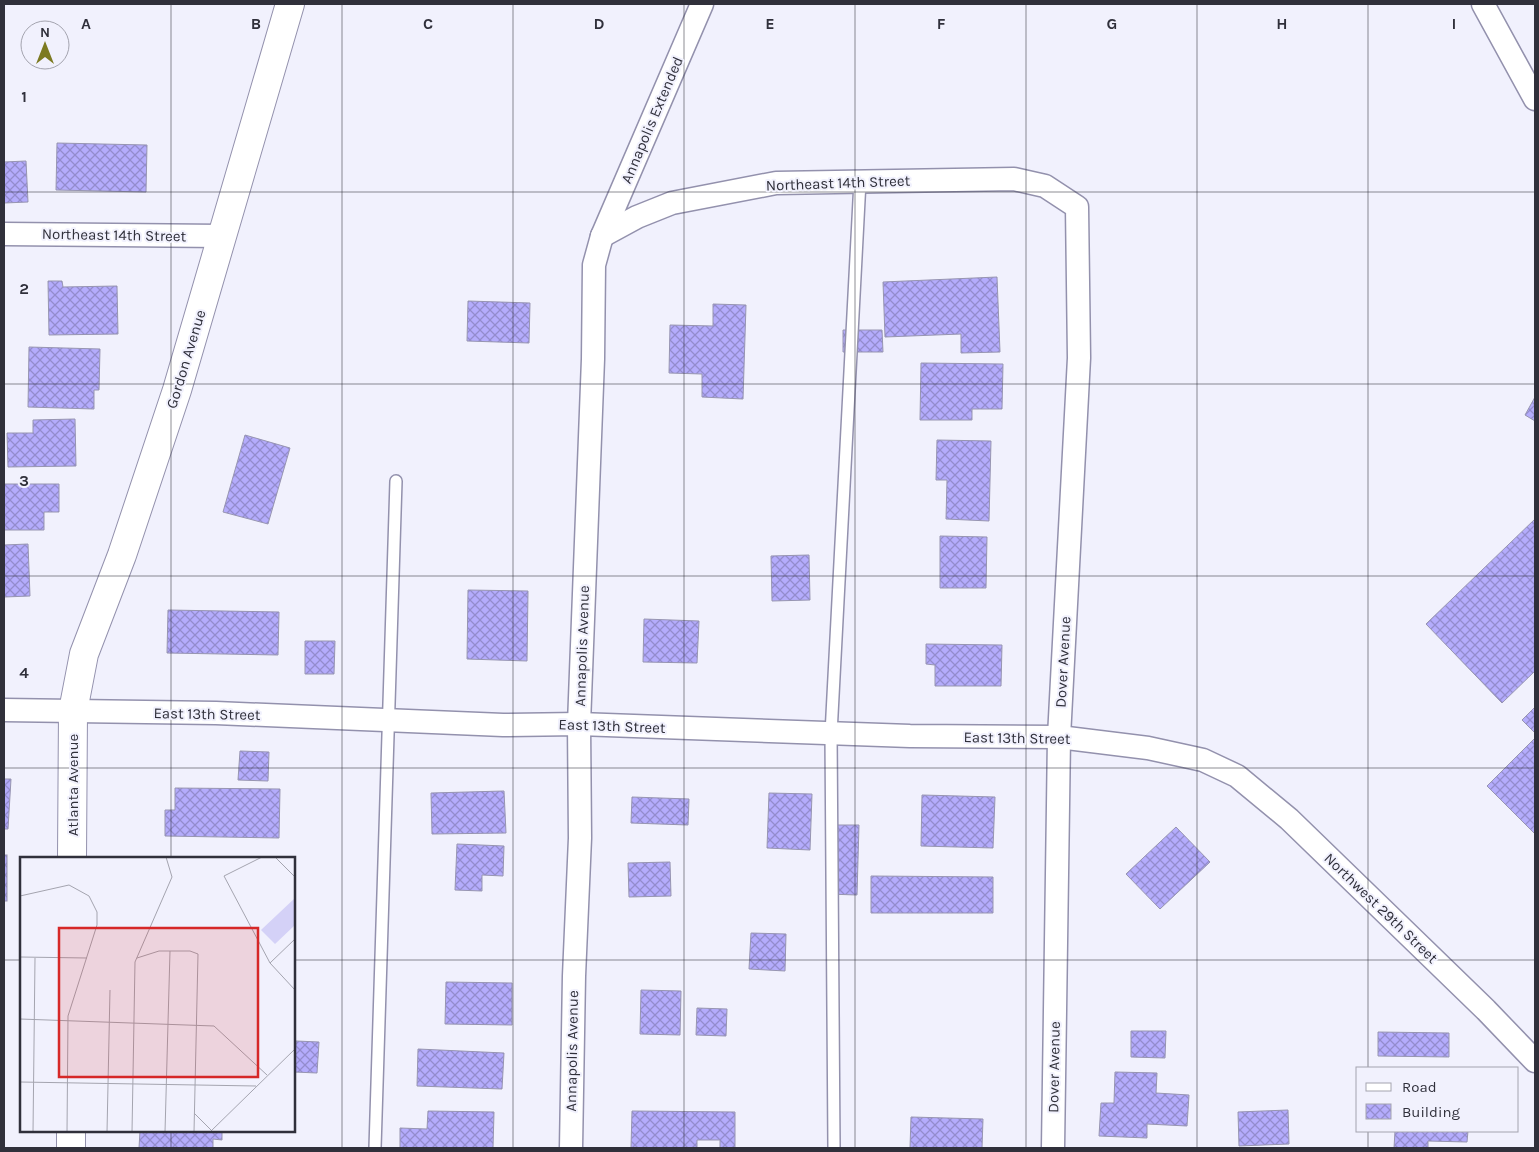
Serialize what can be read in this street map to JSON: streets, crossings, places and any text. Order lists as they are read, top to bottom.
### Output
{
  "streets": {
    "street": [
      "Annapolis Extended",
      "Northeast 14th Street",
      "Gordon Avenue",
      "Annapolis Avenue",
      "Dover Avenue",
      "East 13th Street",
      "Atlanta Avenue",
      "Northwest 29th Street"
    ]
  },
  "crossings": [
    ["Annapolis Extended", "Northeast 14th Street"],
    ["Annapolis Extended", "Annapolis Avenue"],
    ["Northeast 14th Street", "Gordon Avenue"],
    ["Northeast 14th Street", "Annapolis Avenue"],
    ["Northeast 14th Street", "Dover Avenue"],
    ["Gordon Avenue", "East 13th Street"],
    ["Gordon Avenue", "Atlanta Avenue"],
    ["Annapolis Avenue", "East 13th Street"],
    ["Dover Avenue", "East 13th Street"],
    ["East 13th Street", "Atlanta Avenue"],
    ["East 13th Street", "Northwest 29th Street"]
  ],
  "legend": ["Road", "Building"],
  "north": "top",
  "grid": {
    "columns": [
      "A",
      "B",
      "C",
      "D",
      "E",
      "F",
      "G",
      "H",
      "I"
    ],
    "rows": [
      "1",
      "2",
      "3",
      "4"
    ]
  }
}
